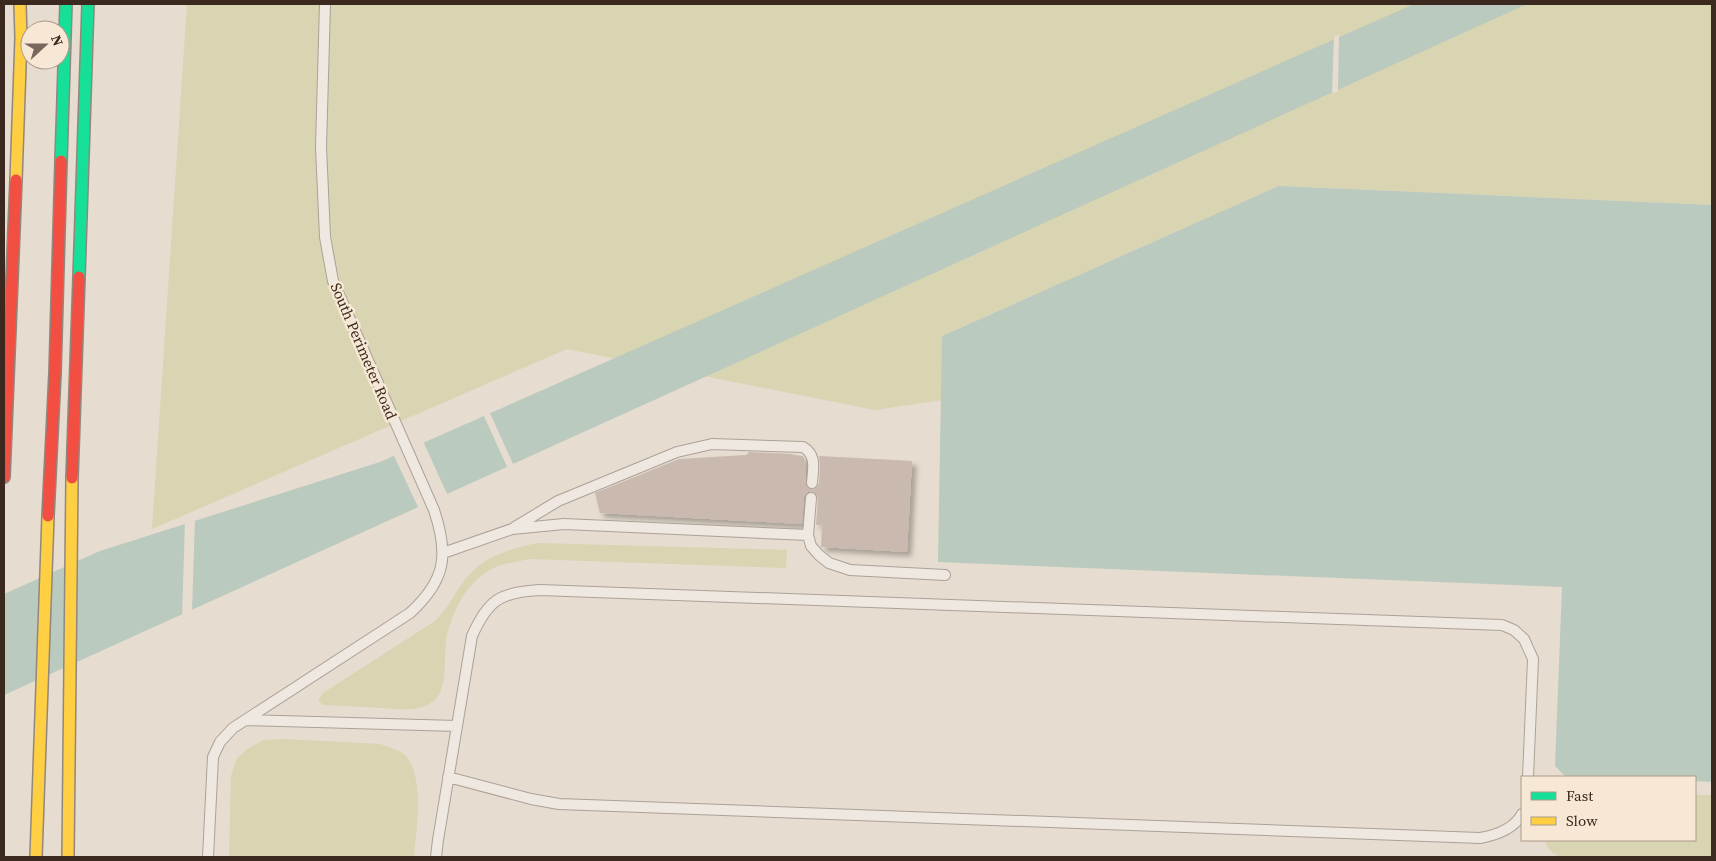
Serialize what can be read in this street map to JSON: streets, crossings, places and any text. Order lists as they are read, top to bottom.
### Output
{
  "streets": {
    "lane": ["South Perimeter Road"]
  },
  "legend": ["Fast", "Slow"],
  "north": "right"
}
